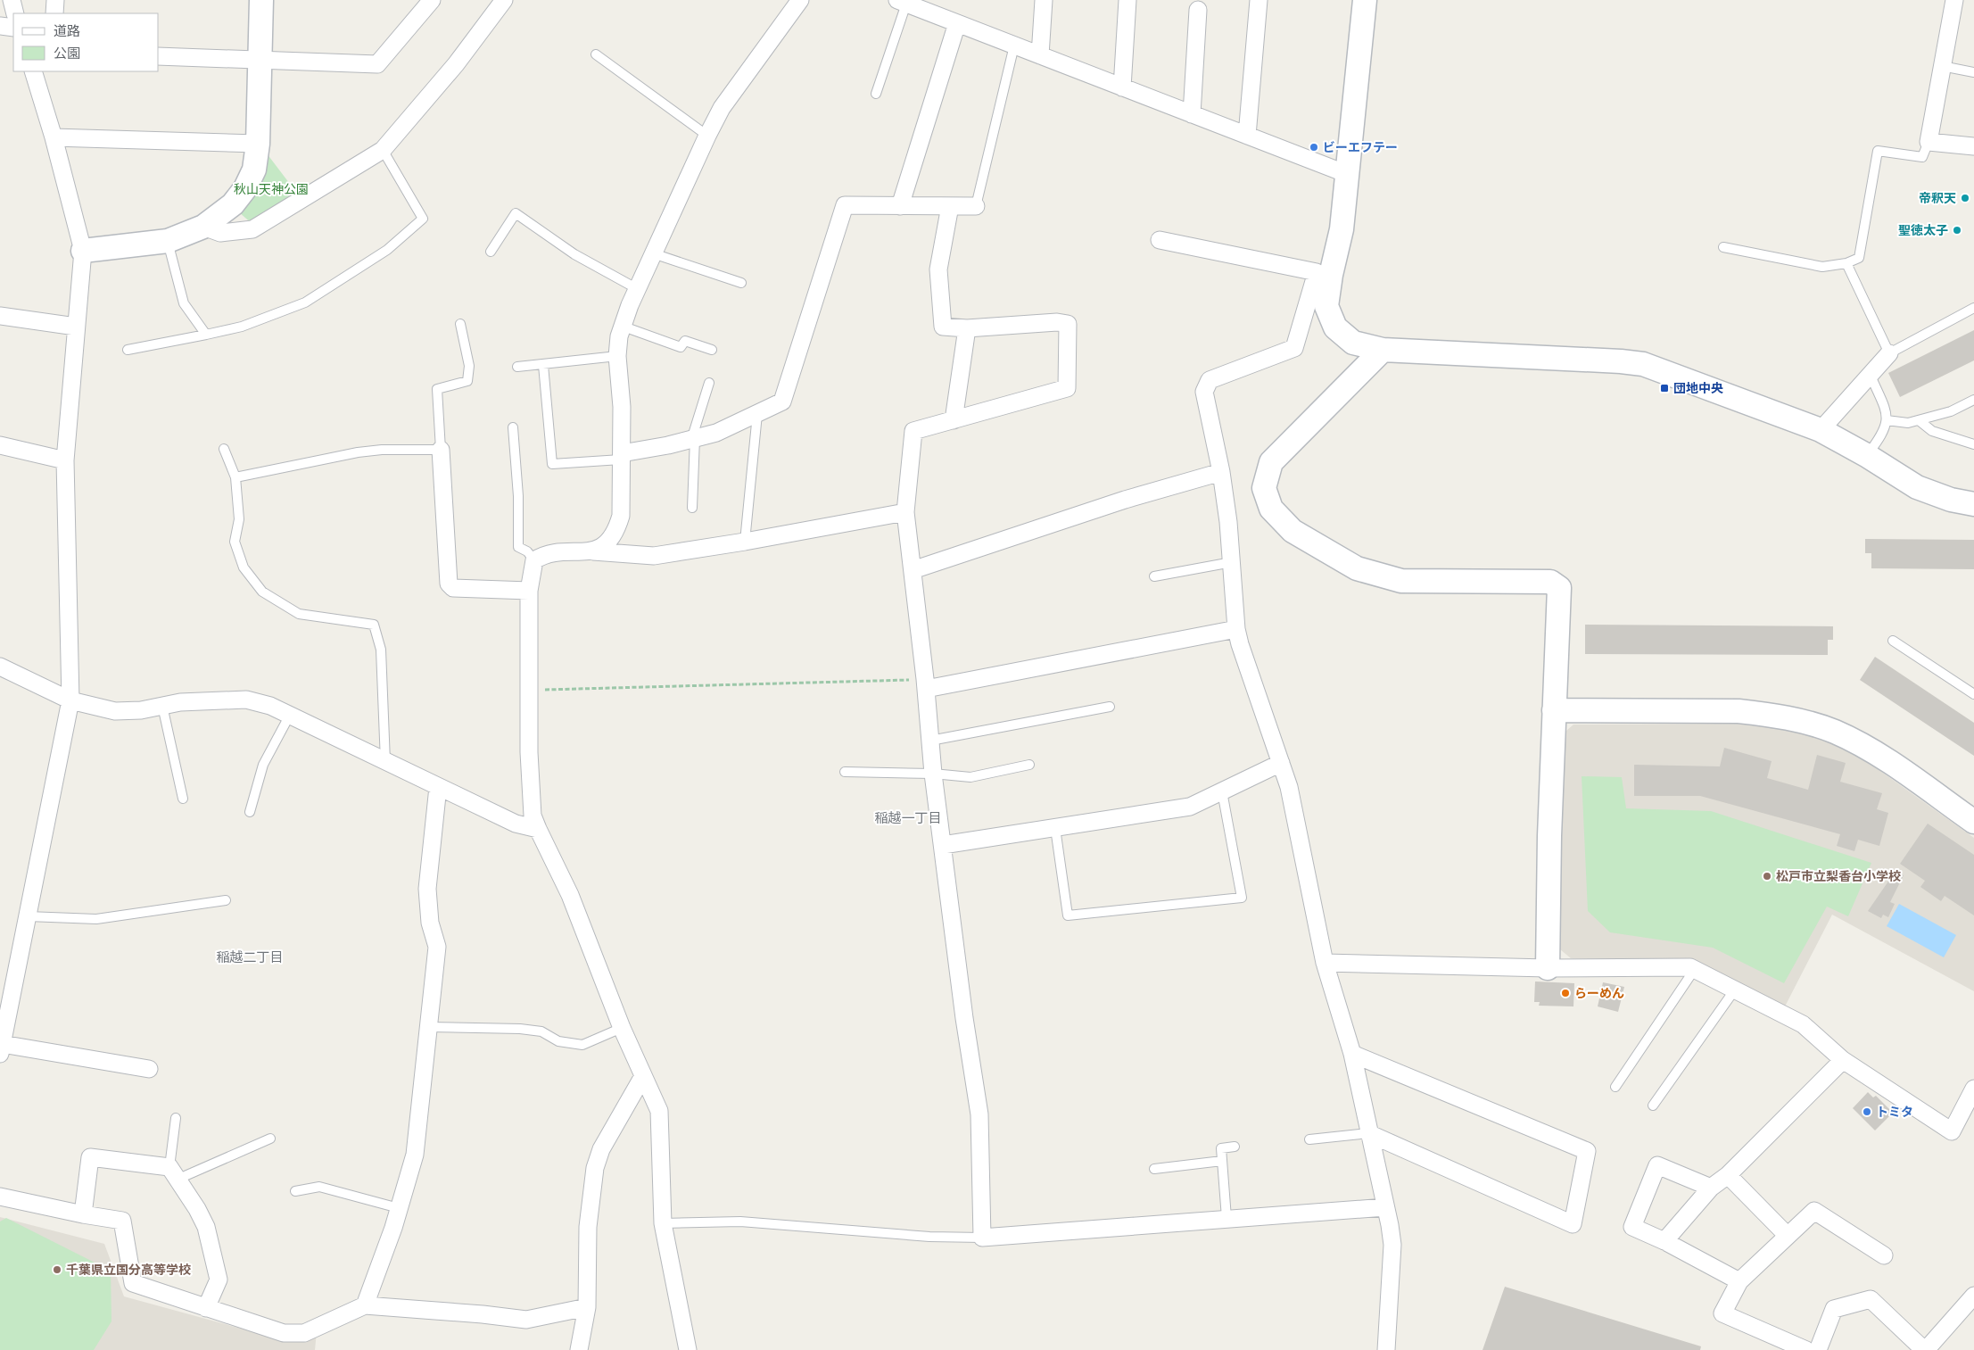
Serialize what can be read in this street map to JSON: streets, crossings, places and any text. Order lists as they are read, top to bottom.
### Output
{
  "districts": ["稲越一丁目", "稲越二丁目"],
  "parks": ["秋山天神公園"],
  "places": {
    "other": [
      "ビーエフテー",
      "帝釈天",
      "聖徳太子",
      "松戸市立梨香台小学校",
      "らーめん",
      "トミタ",
      "千葉県立国分高等学校"
    ],
    "transit": ["団地中央"]
  },
  "legend": ["道路", "公園"]
}
